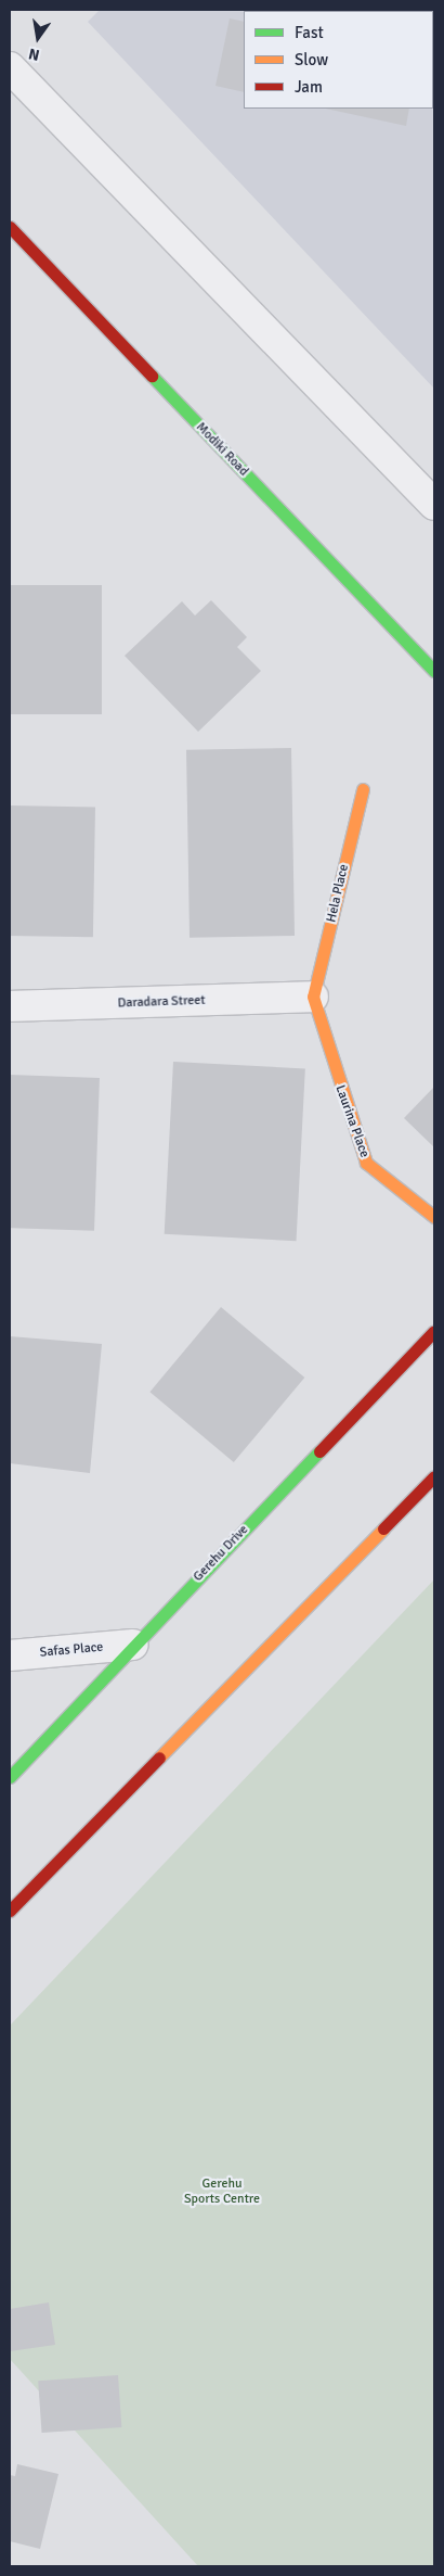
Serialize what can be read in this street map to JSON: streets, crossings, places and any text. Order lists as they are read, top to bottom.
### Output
{
  "streets": {
    "street": [
      "Modiki Road",
      "Hela Place",
      "Daradara Street",
      "Laurina Place",
      "Gerehu Drive",
      "Safas Place"
    ]
  },
  "crossings": [
    ["Hela Place", "Daradara Street"],
    ["Hela Place", "Laurina Place"],
    ["Daradara Street", "Laurina Place"],
    ["Gerehu Drive", "Safas Place"]
  ],
  "parks": ["Gerehu Sports Centre"],
  "legend": ["Fast", "Slow", "Jam"],
  "north": "bottom"
}
